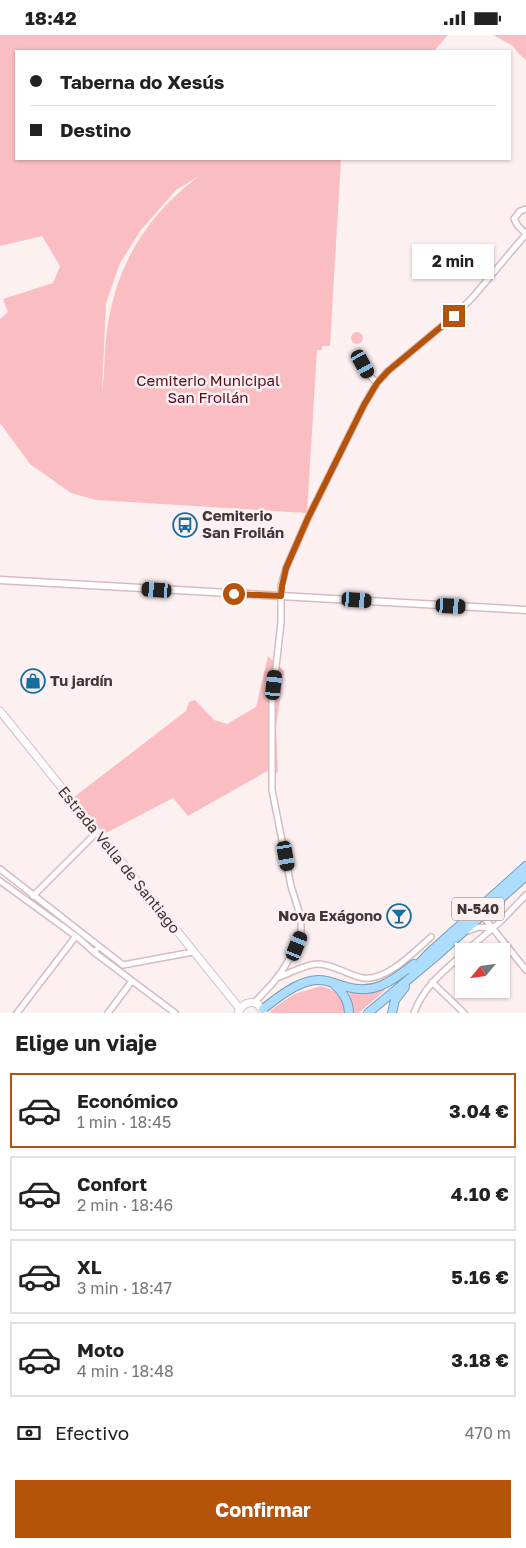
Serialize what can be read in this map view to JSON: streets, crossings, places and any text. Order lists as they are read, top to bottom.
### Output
{
  "streets": {
    "highway": ["N-540"],
    "main road": ["Estrada Vella de Santiago"]
  },
  "parks": ["Cemiterio Municipal San Froilán"],
  "places": {
    "bus stop": ["Cemiterio San Froilán"],
    "shop": ["Tu jardín"],
    "bar": ["Nova Exágono"]
  },
  "north": "bottom left",
  "page": {
    "status": "18:42",
    "banner": ["Taberna do Xesús", "Destino"],
    "bubble": "2 min",
    "heading": "Elige un viaje",
    "list": [
      {
        "name": "Económico",
        "note": "1 min · 18:45",
        "value": "3.04 €"
      },
      {
        "name": "Confort",
        "note": "2 min · 18:46",
        "value": "4.10 €"
      },
      {
        "name": "XL",
        "note": "3 min · 18:47",
        "value": "5.16 €"
      },
      {
        "name": "Moto",
        "note": "4 min · 18:48",
        "value": "3.18 €"
      }
    ],
    "pay": ["Efectivo", "470 m"],
    "buttons": "Confirmar"
  }
}
